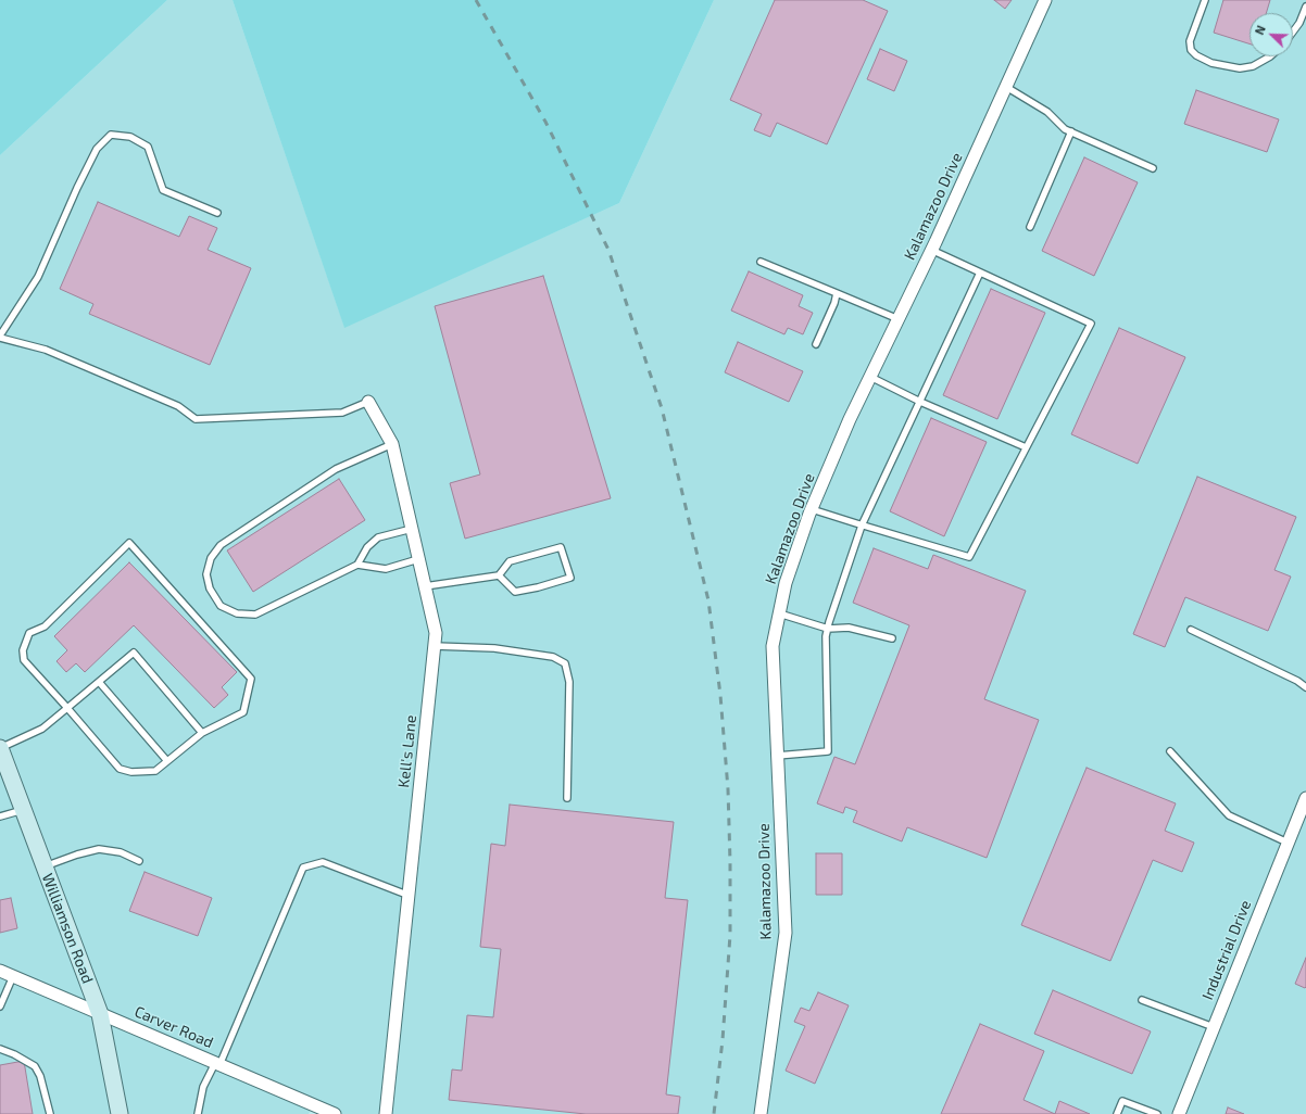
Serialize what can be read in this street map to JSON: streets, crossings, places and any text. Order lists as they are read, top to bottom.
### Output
{
  "streets": {
    "main road": ["Williamson Road"],
    "street": [
      "Kalamazoo Drive",
      "Kell's Lane",
      "Industrial Drive",
      "Carver Road"
    ]
  },
  "crossings": [
    ["Williamson Road", "Carver Road"]
  ],
  "north": "top left"
}
